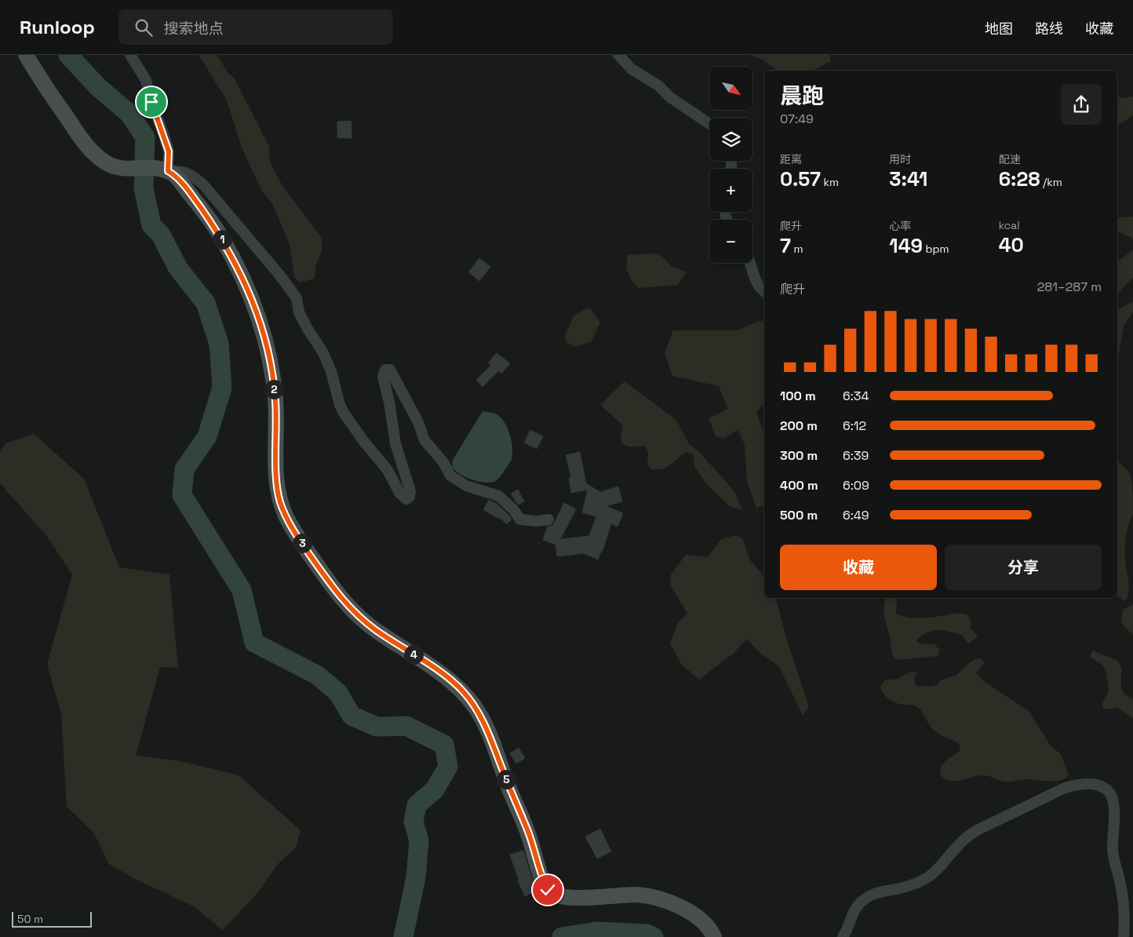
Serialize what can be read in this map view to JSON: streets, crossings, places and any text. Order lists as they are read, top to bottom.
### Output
{
  "scale_bar": "50 m",
  "north": "bottom right",
  "page": {
    "header": "Runloop",
    "search": "搜索地点",
    "nav": ["地图", "路线", "收藏"],
    "map_buttons": ["+", "−"],
    "heading": ["晨跑", "07:49"],
    "stats": [
      ["距离", "0.57 km"],
      ["用时", "3:41"],
      ["配速", "6:28 /km"],
      ["爬升", "7 m"],
      ["心率", "149 bpm"],
      ["kcal", "40"]
    ],
    "pins": [
      "1",
      "2",
      "3",
      "4",
      "5"
    ],
    "chart": ["爬升", "281–287 m"],
    "list": [
      {
        "name": "100 m",
        "note": "6:34"
      },
      {
        "name": "200 m",
        "note": "6:12"
      },
      {
        "name": "300 m",
        "note": "6:39"
      },
      {
        "name": "400 m",
        "note": "6:09"
      },
      {
        "name": "500 m",
        "note": "6:49"
      }
    ],
    "buttons": ["收藏", "分享"],
    "scale": "50 m"
  }
}
